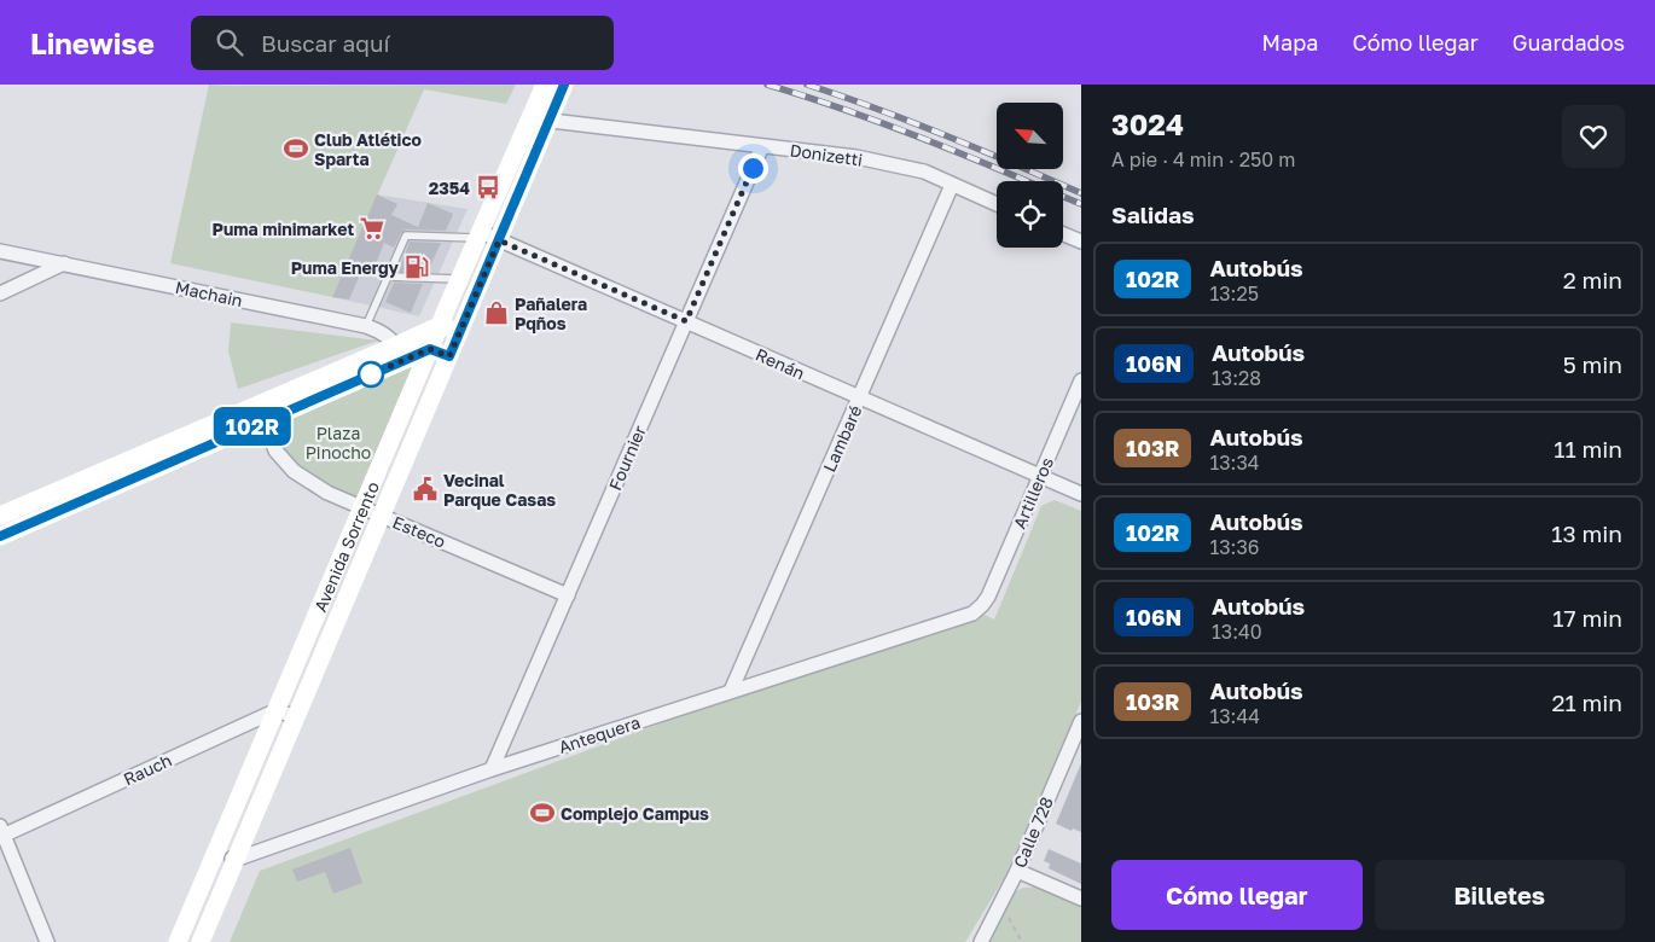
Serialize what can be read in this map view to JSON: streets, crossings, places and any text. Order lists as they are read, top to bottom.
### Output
{
  "streets": {
    "main road": ["Avenida Sorrento"],
    "street": [
      "Donizetti",
      "Machain",
      "Renán",
      "Lambaré",
      "Fournier",
      "Artilleros",
      "Esteco",
      "Antequera",
      "Rauch",
      "Calle 728"
    ]
  },
  "crossings": [
    ["Donizetti", "Lambaré"],
    ["Donizetti", "Fournier"],
    ["Donizetti", "Avenida Sorrento"],
    ["Renán", "Lambaré"],
    ["Renán", "Fournier"],
    ["Renán", "Artilleros"],
    ["Renán", "Avenida Sorrento"],
    ["Lambaré", "Antequera"],
    ["Fournier", "Esteco"],
    ["Fournier", "Antequera"],
    ["Artilleros", "Antequera"],
    ["Esteco", "Avenida Sorrento"],
    ["Avenida Sorrento", "Antequera"],
    ["Avenida Sorrento", "Rauch"]
  ],
  "parks": ["Plaza Pinocho"],
  "places": {
    "sports": ["Club Atlético Sparta", "Complejo Campus"],
    "bus stop": ["2354"],
    "supermarket": ["Puma minimarket"],
    "fuel station": ["Puma Energy"],
    "shop": ["Pañalera Pqños"],
    "public building": ["Vecinal Parque Casas"]
  },
  "lines": ["bus line 102R"],
  "north": "top left",
  "page": {
    "header": "Linewise",
    "search": "Buscar aquí",
    "nav": ["Mapa", "Cómo llegar", "Guardados"],
    "on_map": "102R",
    "heading": [
      ["3024", "A pie · 4 min · 250 m"],
      "Salidas"
    ],
    "list": [
      {
        "mark": "102R",
        "name": "Autobús",
        "note": "13:25",
        "value": "2 min"
      },
      {
        "mark": "106N",
        "name": "Autobús",
        "note": "13:28",
        "value": "5 min"
      },
      {
        "mark": "103R",
        "name": "Autobús",
        "note": "13:34",
        "value": "11 min"
      },
      {
        "mark": "102R",
        "name": "Autobús",
        "note": "13:36",
        "value": "13 min"
      },
      {
        "mark": "106N",
        "name": "Autobús",
        "note": "13:40",
        "value": "17 min"
      },
      {
        "mark": "103R",
        "name": "Autobús",
        "note": "13:44",
        "value": "21 min"
      }
    ],
    "buttons": ["Cómo llegar", "Billetes"]
  }
}
